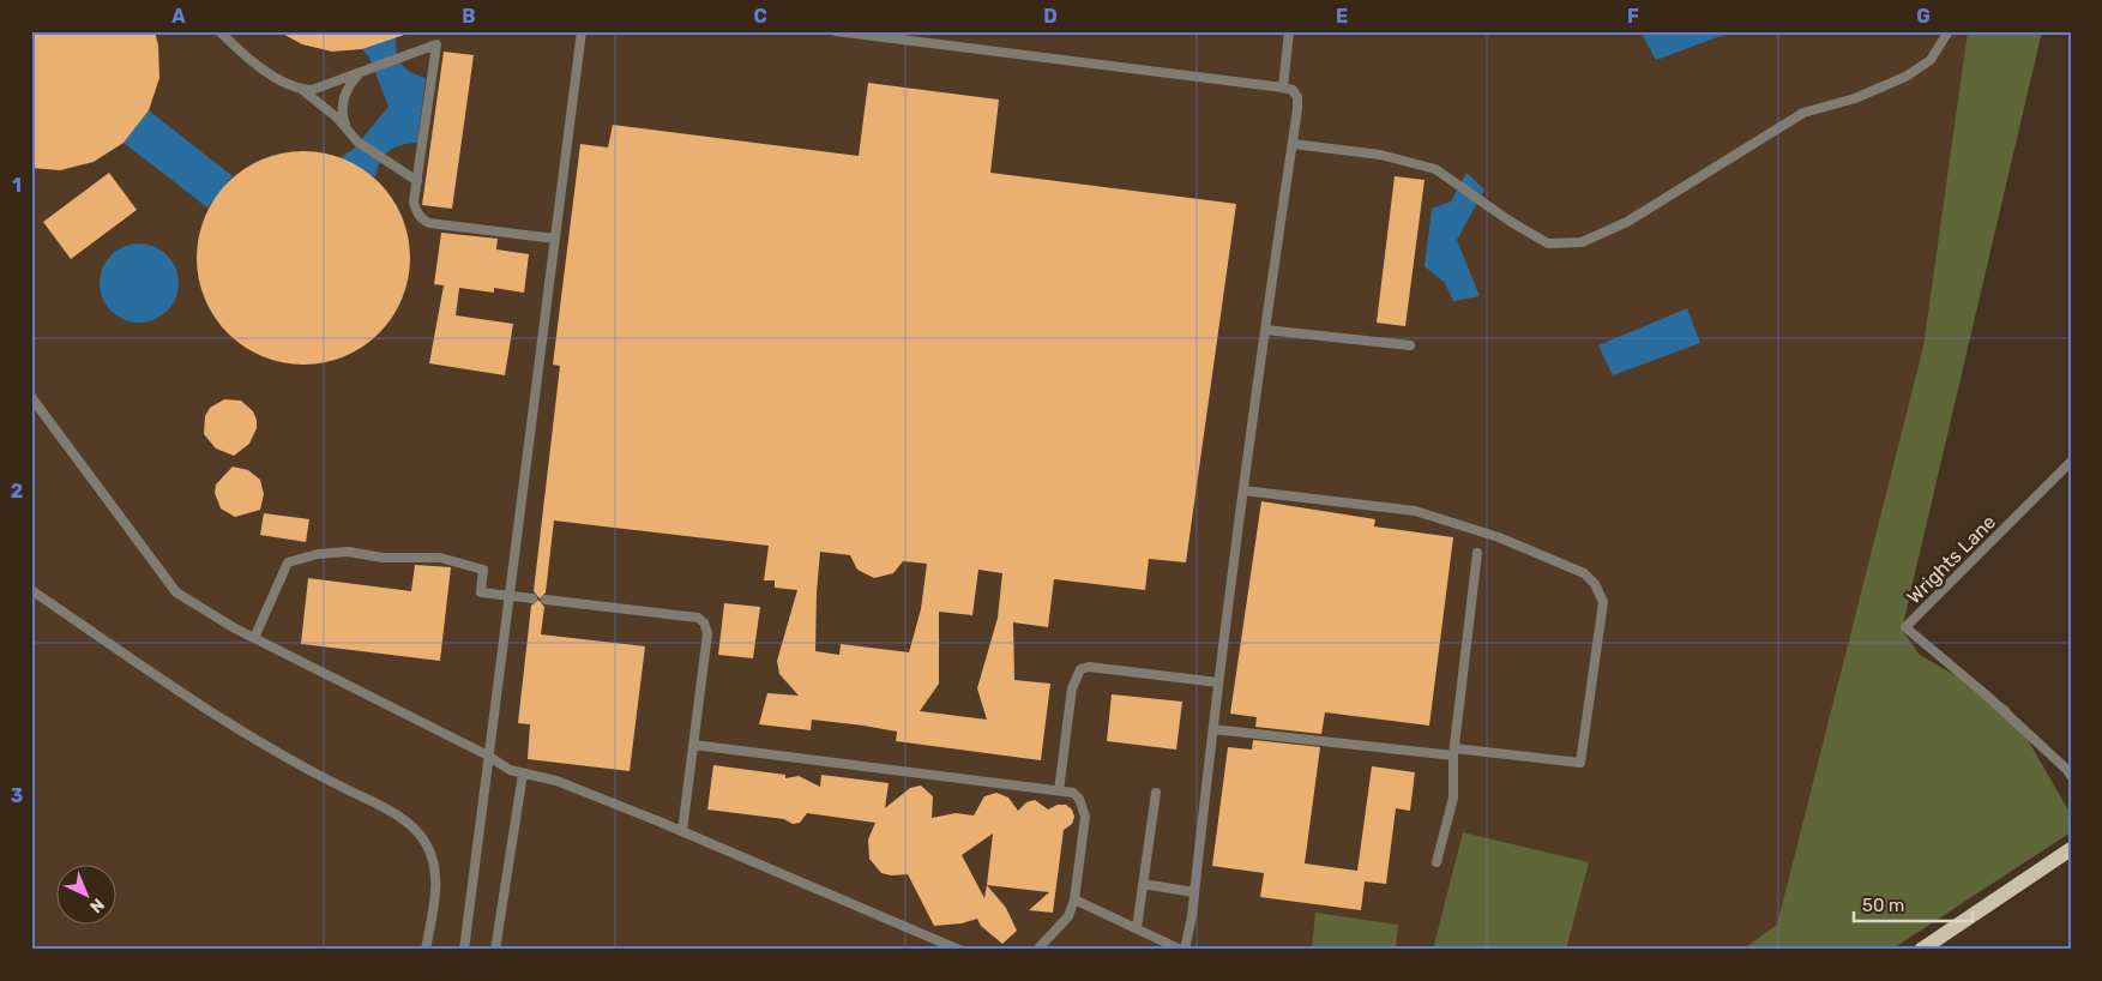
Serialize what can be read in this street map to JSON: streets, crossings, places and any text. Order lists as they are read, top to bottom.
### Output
{
  "streets": {
    "lane": ["Wrights Lane"]
  },
  "scale_bar": "50 m",
  "north": "bottom right",
  "grid": {
    "columns": [
      "A",
      "B",
      "C",
      "D",
      "E",
      "F",
      "G"
    ],
    "rows": ["1", "2", "3"]
  }
}
